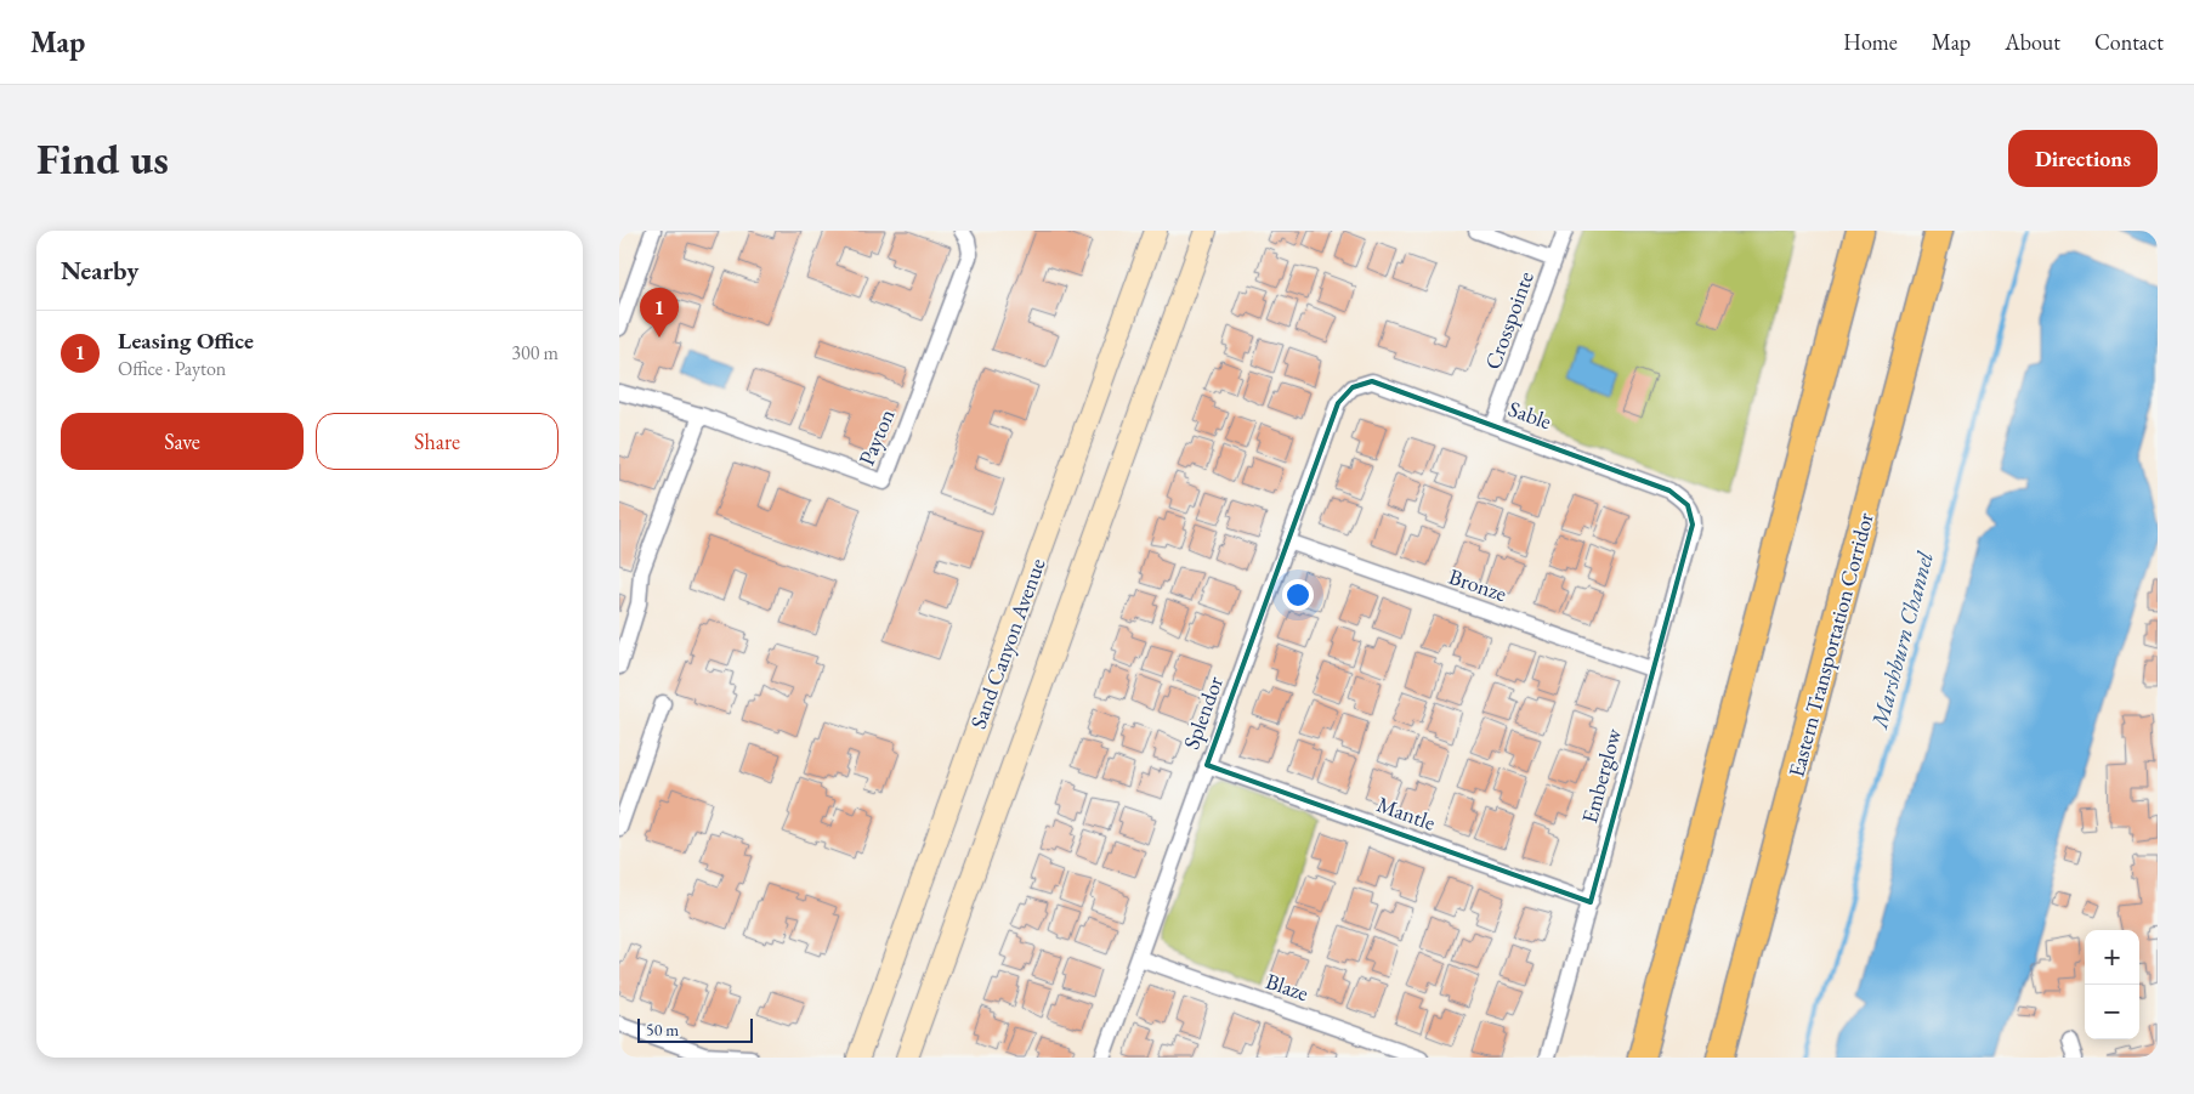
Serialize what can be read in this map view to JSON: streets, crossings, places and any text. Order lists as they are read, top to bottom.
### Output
{
  "streets": {
    "highway": ["Eastern Transportation Corridor"],
    "main road": ["Sand Canyon Avenue"],
    "street": [
      "Crosspointe",
      "Sable",
      "Payton",
      "Bronze",
      "Splendor",
      "Emberglow",
      "Mantle",
      "Blaze"
    ]
  },
  "crossings": [
    ["Crosspointe", "Sable"],
    ["Sable", "Splendor"],
    ["Sable", "Emberglow"],
    ["Bronze", "Splendor"],
    ["Bronze", "Emberglow"],
    ["Splendor", "Mantle"],
    ["Splendor", "Blaze"],
    ["Emberglow", "Mantle"]
  ],
  "water": ["Marshburn Channel"],
  "scale_bar": "50 m",
  "page": {
    "header": "Map",
    "nav": [
      "Home",
      "Map",
      "About",
      "Contact"
    ],
    "buttons": [
      "Directions",
      ["Save", "Share"]
    ],
    "title": "Find us",
    "heading": "Nearby",
    "pins": "1",
    "list": [
      {
        "mark": "1",
        "name": "Leasing Office",
        "note": "Office · Payton",
        "value": "300 m"
      }
    ],
    "map_buttons": ["+", "−"],
    "scale": "50 m"
  }
}
